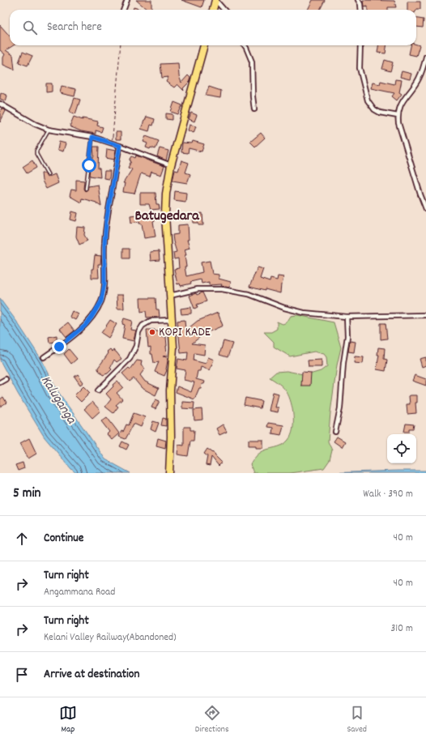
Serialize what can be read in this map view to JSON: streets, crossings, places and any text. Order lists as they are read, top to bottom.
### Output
{
  "districts": ["Batugedara"],
  "water": ["Kaluganga"],
  "places": ["KOPI KADE"],
  "page": {
    "search": "Search here",
    "heading": ["5 min", "Walk · 390 m"],
    "list": [
      ["Continue", "40 m"],
      ["Turn right", "Angammana Road", "40 m"],
      ["Turn right", "Kelani Valley Railway(Abandoned)", "310 m"],
      "Arrive at destination"
    ],
    "nav": ["Map", "Directions", "Saved"]
  }
}
